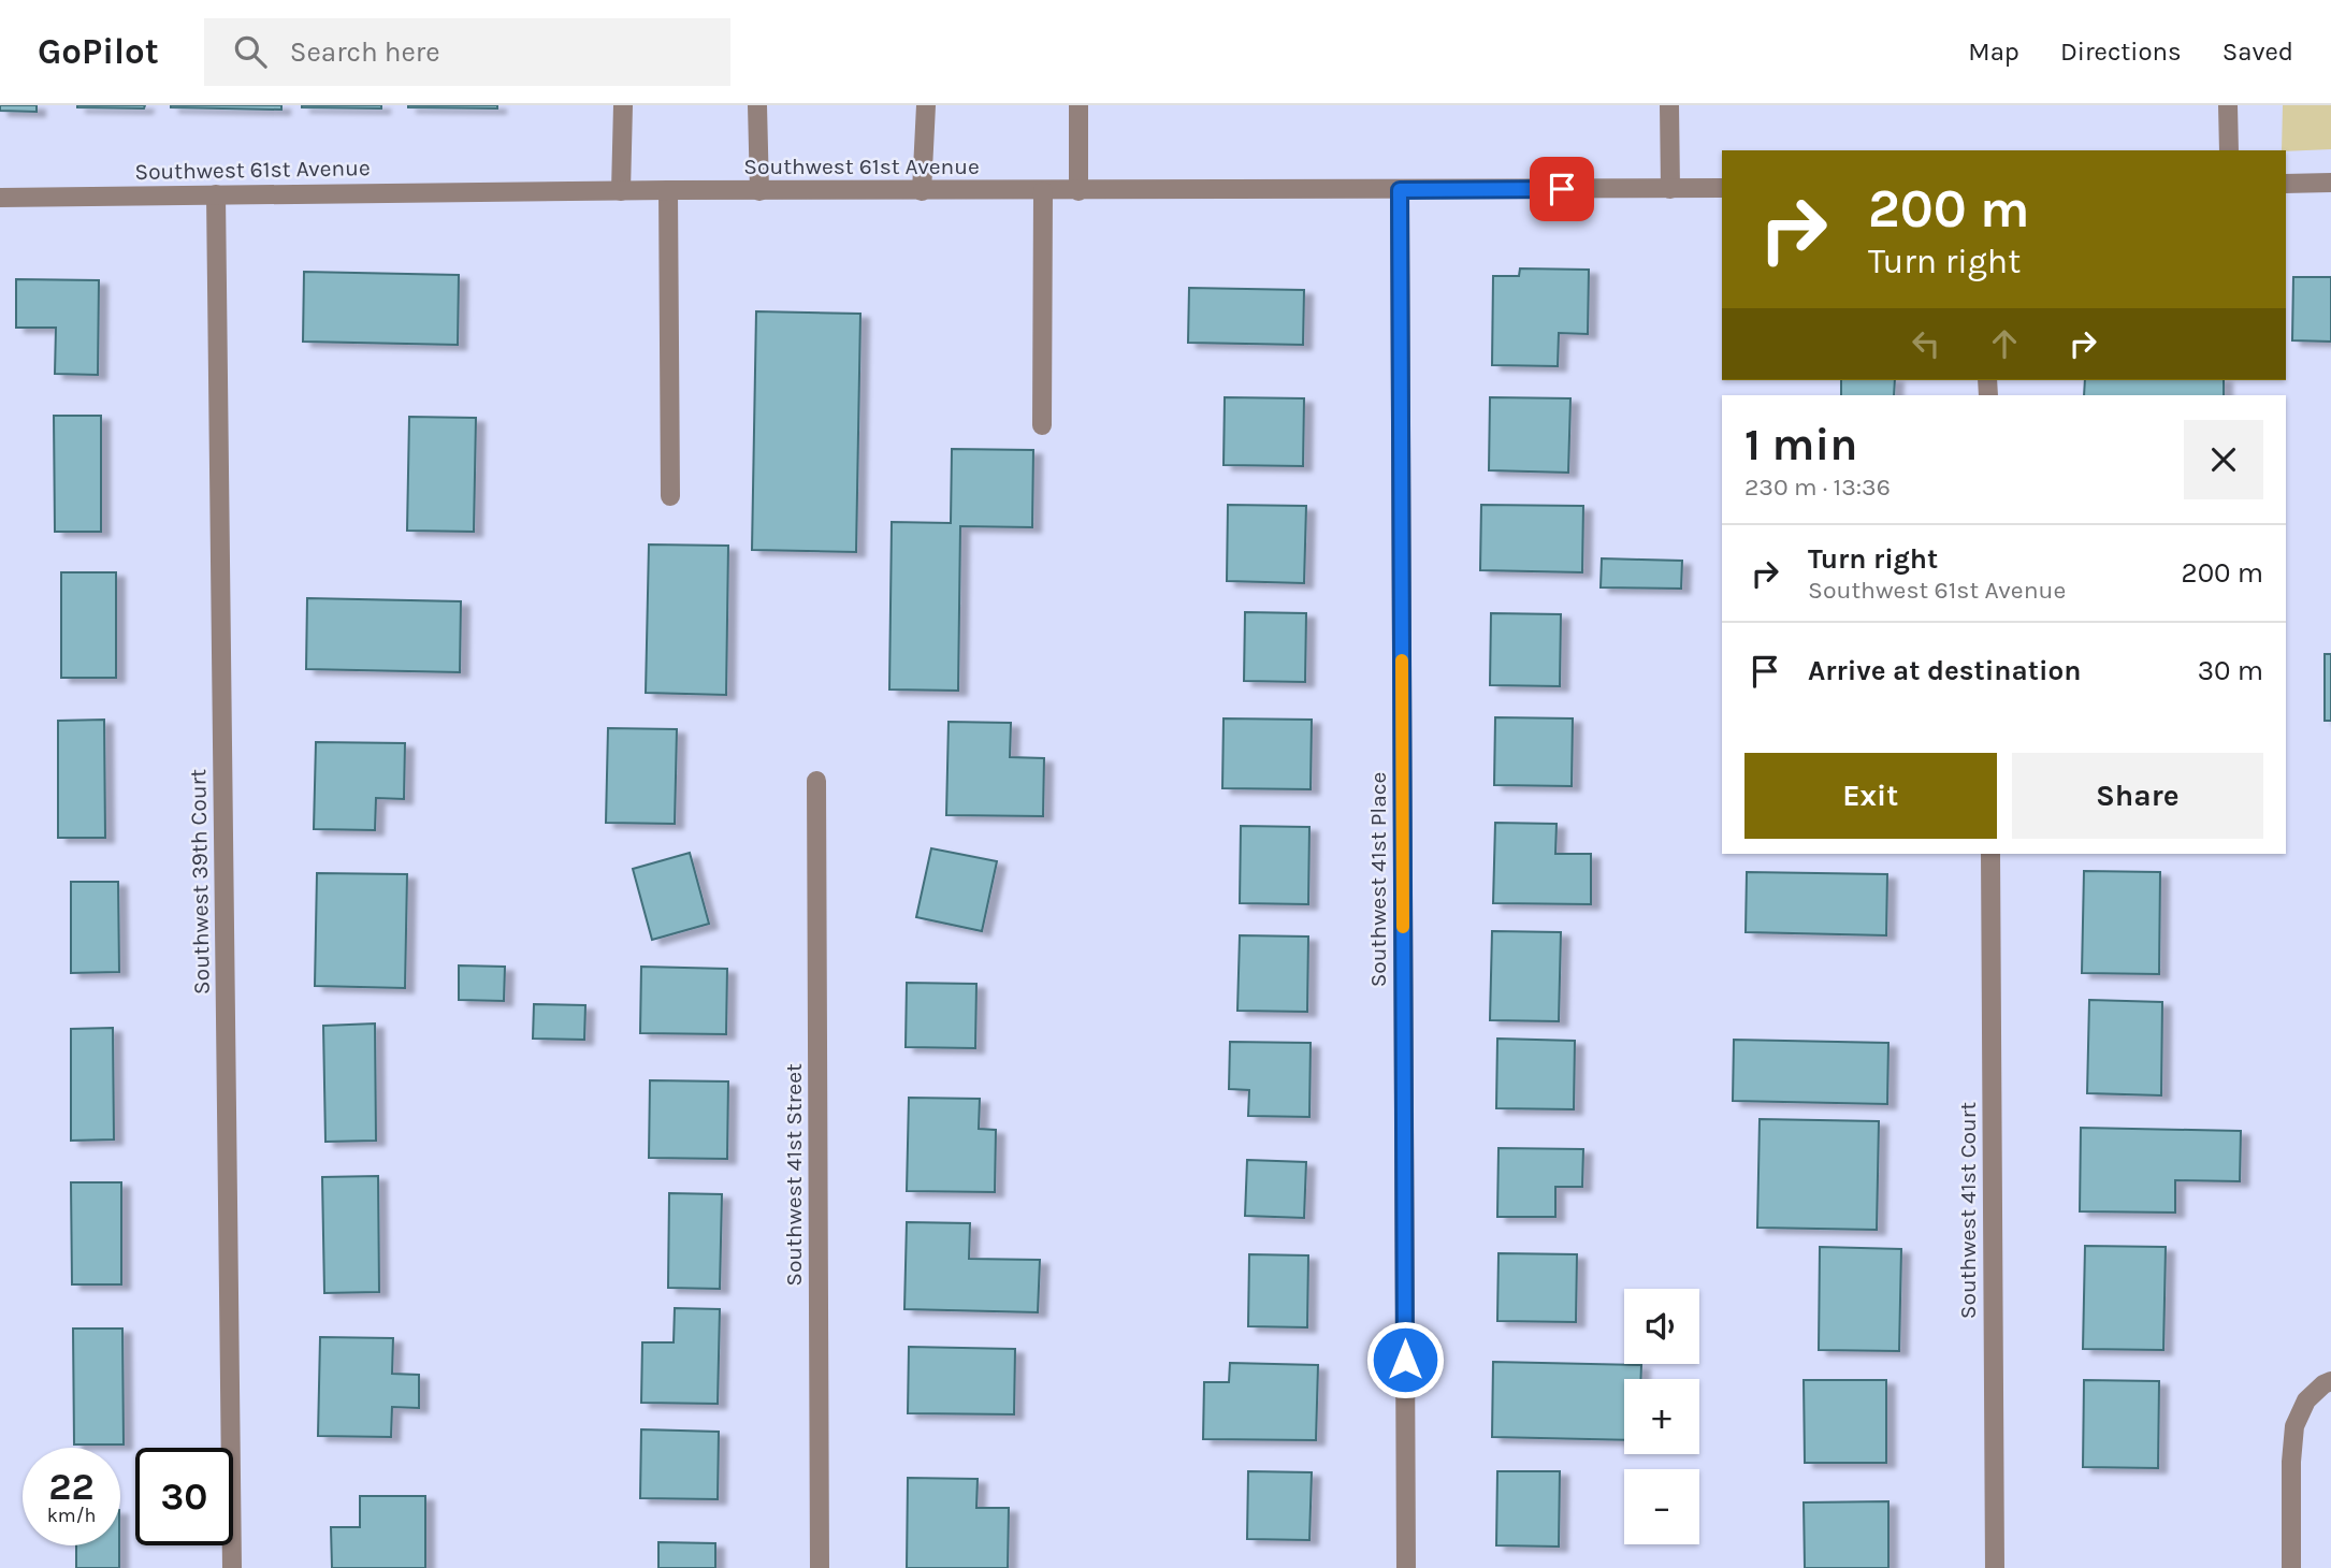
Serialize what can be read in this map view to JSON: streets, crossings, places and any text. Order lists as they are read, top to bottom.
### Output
{
  "streets": {
    "street": [
      "Southwest 61st Avenue",
      "Southwest 41st Place",
      "Southwest 39th Court",
      "Southwest 41st Street",
      "Southwest 41st Court"
    ]
  },
  "crossings": [
    ["Southwest 61st Avenue", "Southwest 41st Place"],
    ["Southwest 61st Avenue", "Southwest 39th Court"]
  ],
  "page": {
    "header": "GoPilot",
    "search": "Search here",
    "nav": ["Map", "Directions", "Saved"],
    "turn": ["200 m", "Turn right"],
    "heading": ["1 min", "230 m · 13:36"],
    "list": [
      {
        "name": "Turn right",
        "note": "Southwest 61st Avenue",
        "value": "200 m"
      },
      {
        "name": "Arrive at destination",
        "value": "30 m"
      }
    ],
    "buttons": ["Exit", "Share"],
    "map_buttons": ["+", "−"],
    "speed": "22 km/h",
    "limit": "30"
  }
}
